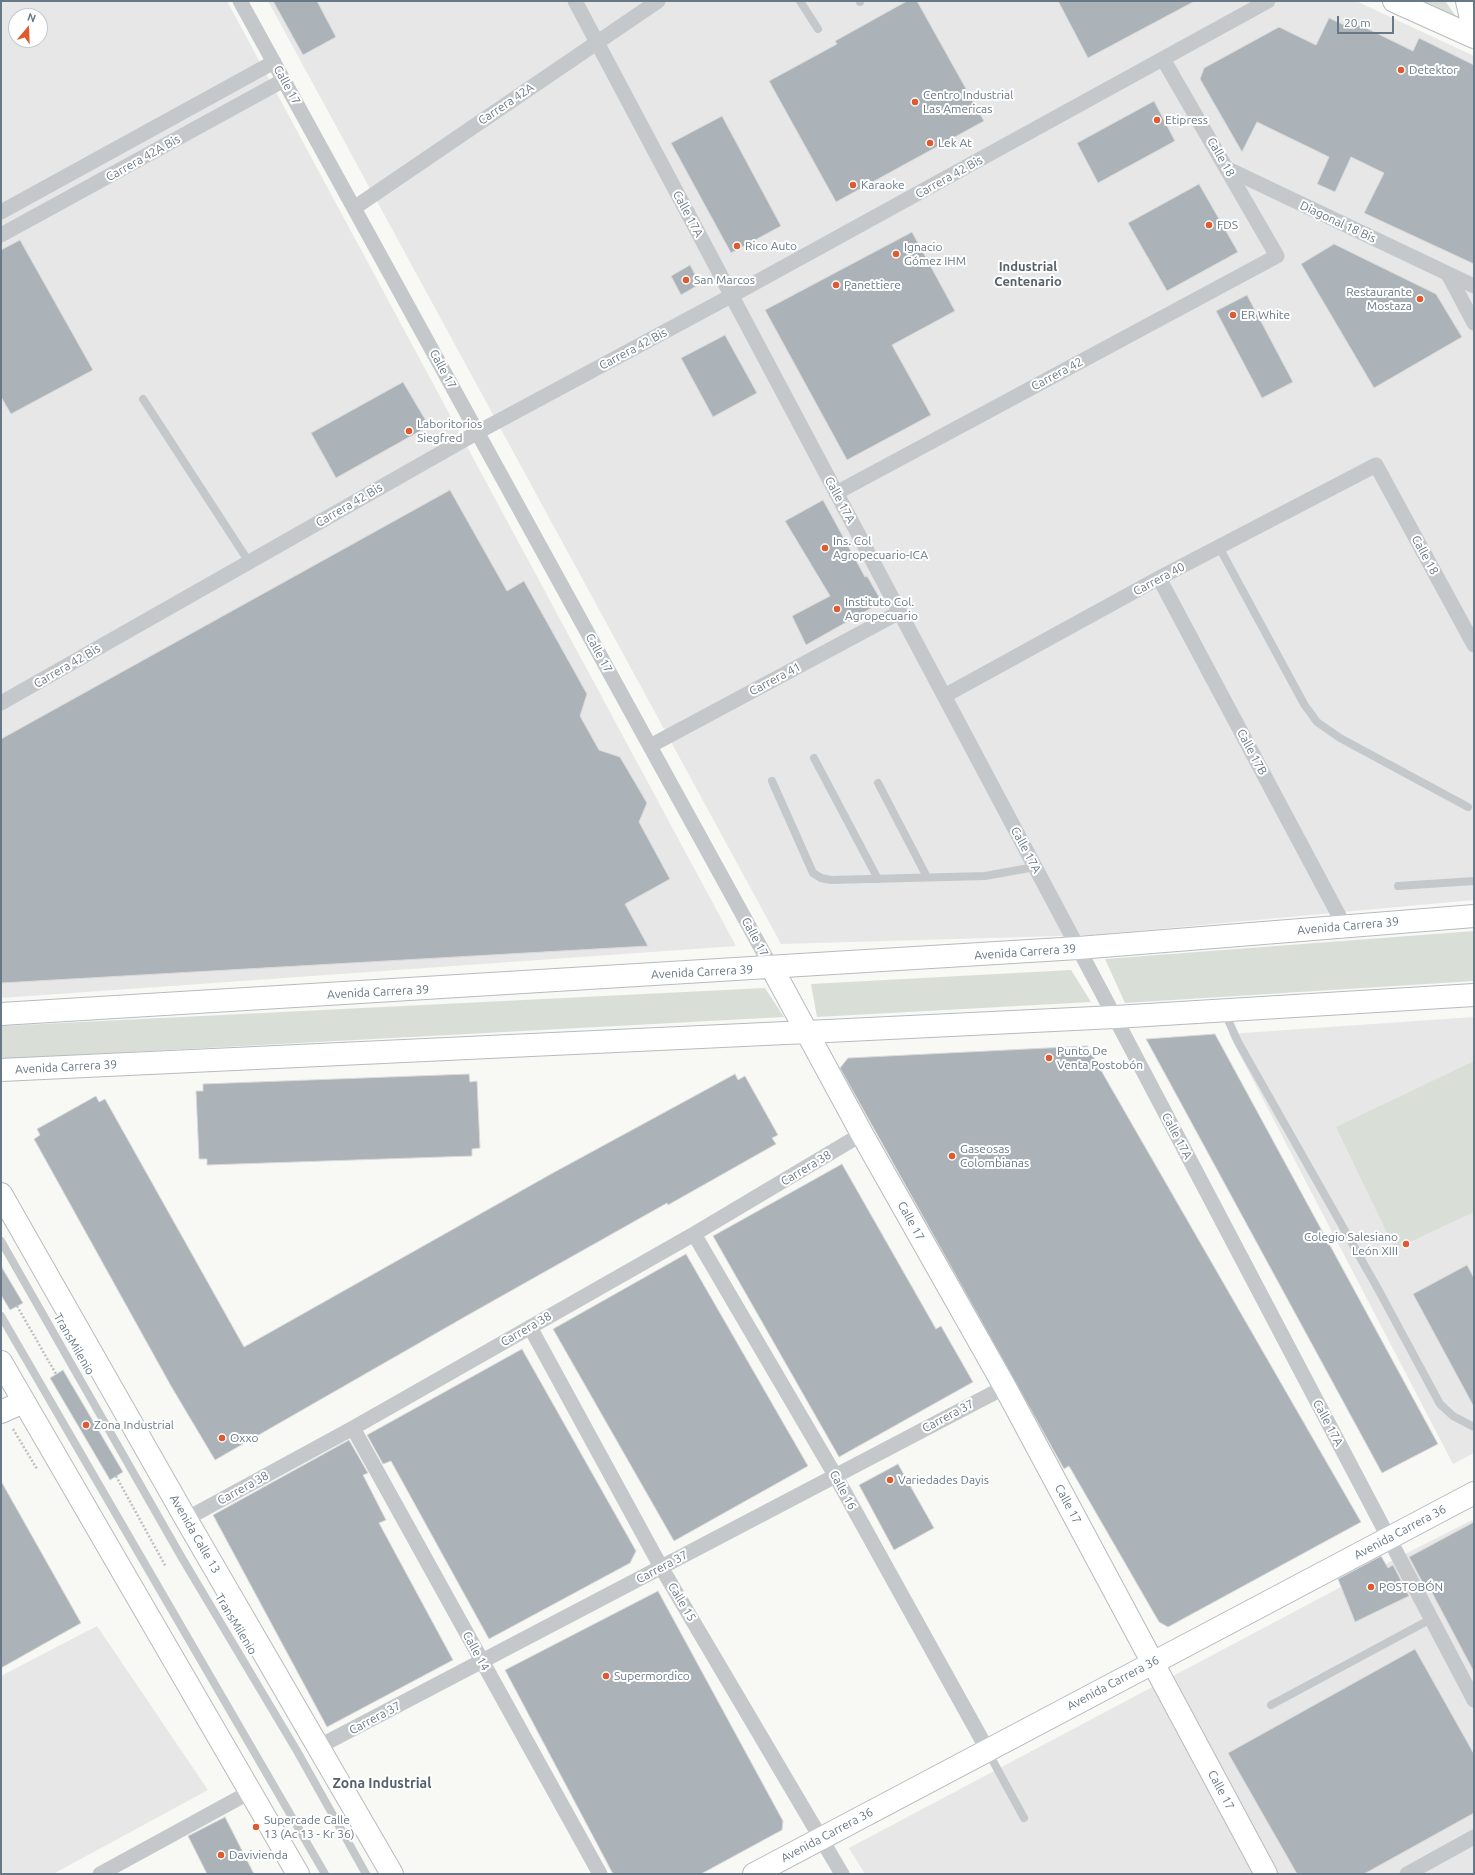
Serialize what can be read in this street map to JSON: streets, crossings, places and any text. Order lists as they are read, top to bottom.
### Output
{
  "streets": {
    "main road": [
      "Calle 17",
      "Avenida Carrera 39",
      "Avenida Carrera 36",
      "Avenida Calle 13"
    ],
    "street": [
      "Carrera 42A",
      "Calle 18",
      "Carrera 42A Bis",
      "Carrera 42 Bis",
      "Calle 17A",
      "Diagonal 18 Bis",
      "Carrera 42",
      "Carrera 40",
      "Carrera 41",
      "Calle 17B",
      "Carrera 38",
      "Carrera 37",
      "Calle 16",
      "Calle 15",
      "Calle 14"
    ],
    "lane": ["TransMilenio"]
  },
  "crossings": [
    ["Calle 17", "Carrera 42A"],
    ["Calle 17", "Carrera 42A Bis"],
    ["Calle 17", "Carrera 42 Bis"],
    ["Calle 17", "Carrera 41"],
    ["Calle 17", "Avenida Carrera 39"],
    ["Calle 17", "Carrera 38"],
    ["Calle 17", "Carrera 37"],
    ["Calle 17", "Avenida Carrera 36"],
    ["Carrera 42A", "Calle 17A"],
    ["Calle 18", "Carrera 42 Bis"],
    ["Calle 18", "Diagonal 18 Bis"],
    ["Calle 18", "Carrera 42"],
    ["Calle 18", "Carrera 40"],
    ["Carrera 42 Bis", "Calle 17A"],
    ["Calle 17A", "Carrera 42"],
    ["Calle 17A", "Carrera 40"],
    ["Calle 17A", "Carrera 41"],
    ["Calle 17A", "Avenida Carrera 39"],
    ["Calle 17A", "Avenida Carrera 36"],
    ["Carrera 40", "Calle 17B"],
    ["Calle 17B", "Avenida Carrera 39"],
    ["Carrera 38", "Calle 16"],
    ["Carrera 38", "Avenida Calle 13"],
    ["Carrera 38", "Calle 15"],
    ["Carrera 38", "Calle 14"],
    ["Carrera 37", "Calle 16"],
    ["Carrera 37", "Avenida Calle 13"],
    ["Carrera 37", "Calle 15"],
    ["Carrera 37", "Calle 14"],
    ["Calle 16", "Avenida Carrera 36"],
    ["Avenida Carrera 36", "Calle 15"]
  ],
  "districts": ["Industrial Centenario", "Zona Industrial"],
  "places": [
    "Detektor",
    "Centro Industrial Las Americas",
    "Etipress",
    "Lek At",
    "Karaoke",
    "FDS",
    "Rico Auto",
    "Ignacio Gómez IHM",
    "San Marcos",
    "Panettiere",
    "Restaurante Mostaza",
    "ER White",
    "Laboritorios Siegfred",
    "Ins. Col Agropecuario-ICA",
    "Instituto Col. Agropecuario",
    "Punto De Venta Postobón",
    "Gaseosas Colombianas",
    "Colegio Salesiano León XIII",
    "Zona Industrial",
    "Oxxo",
    "Variedades Dayis",
    "POSTOBÓN",
    "Supermordico",
    "Supercade Calle 13 (Ac 13 - Kr 36)",
    "Davivienda"
  ],
  "scale_bar": "20 m",
  "north": "top"
}
